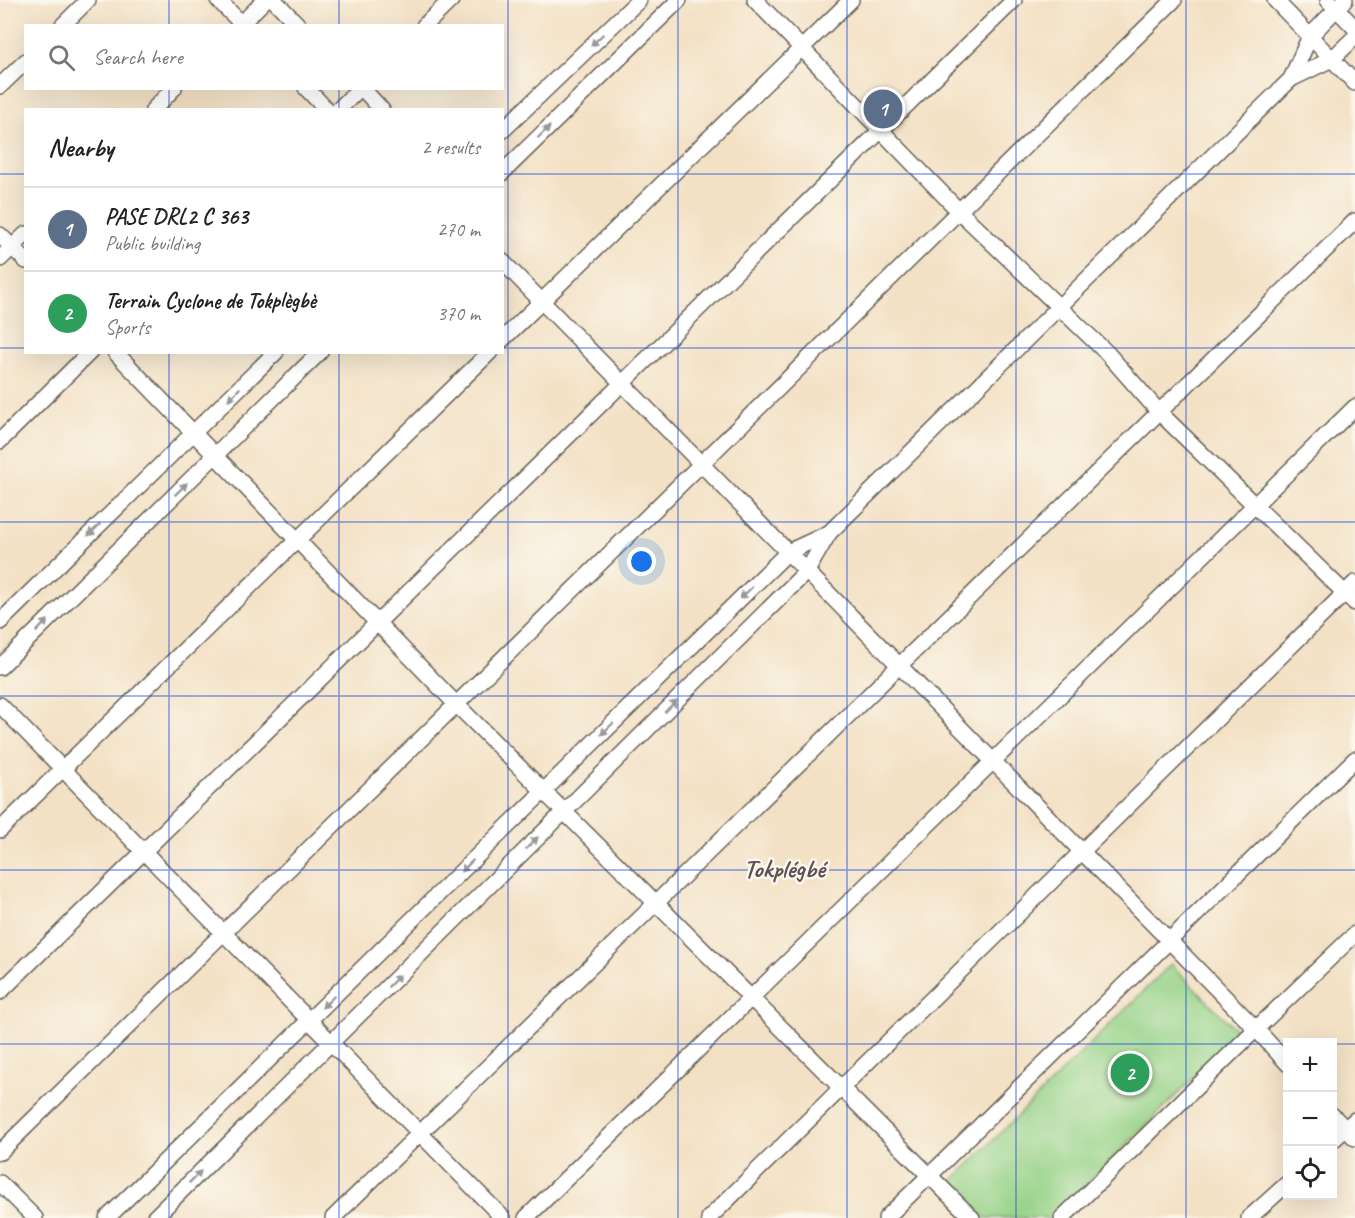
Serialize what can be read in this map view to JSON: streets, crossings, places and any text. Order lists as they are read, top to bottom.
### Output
{
  "districts": ["Tokplégbé"],
  "page": {
    "search": "Search here",
    "pins": ["1", "2"],
    "heading": ["Nearby", "2 results"],
    "list": [
      {
        "mark": "1",
        "name": "PASE DRL2 C 363",
        "note": "Public building",
        "value": "270 m"
      },
      {
        "mark": "2",
        "name": "Terrain Cyclone de Tokplègbè",
        "note": "Sports",
        "value": "370 m"
      }
    ],
    "map_buttons": ["+", "−"]
  }
}
